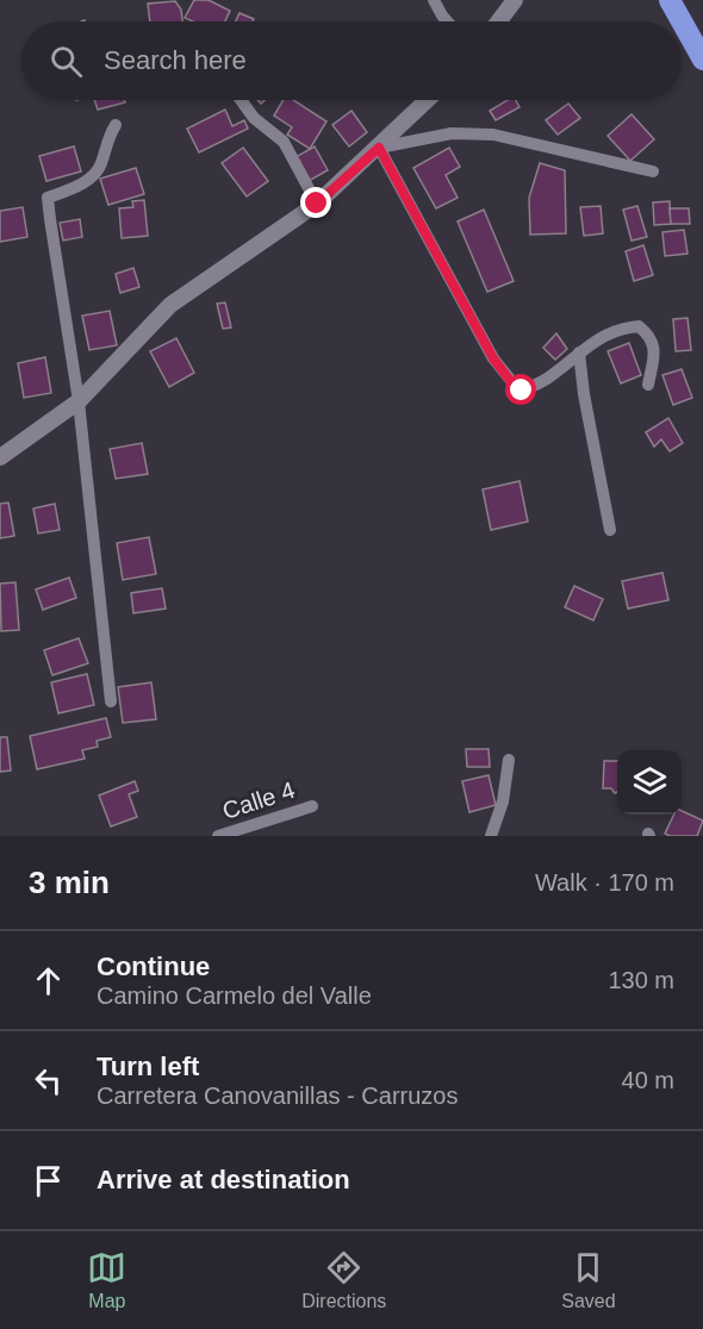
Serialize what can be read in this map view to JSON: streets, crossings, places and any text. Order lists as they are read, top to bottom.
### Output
{
  "streets": {
    "street": ["Calle 4"]
  },
  "page": {
    "search": "Search here",
    "heading": ["3 min", "Walk · 170 m"],
    "list": [
      ["Continue", "Camino Carmelo del Valle", "130 m"],
      ["Turn left", "Carretera Canovanillas - Carruzos", "40 m"],
      "Arrive at destination"
    ],
    "nav": ["Map", "Directions", "Saved"]
  }
}
